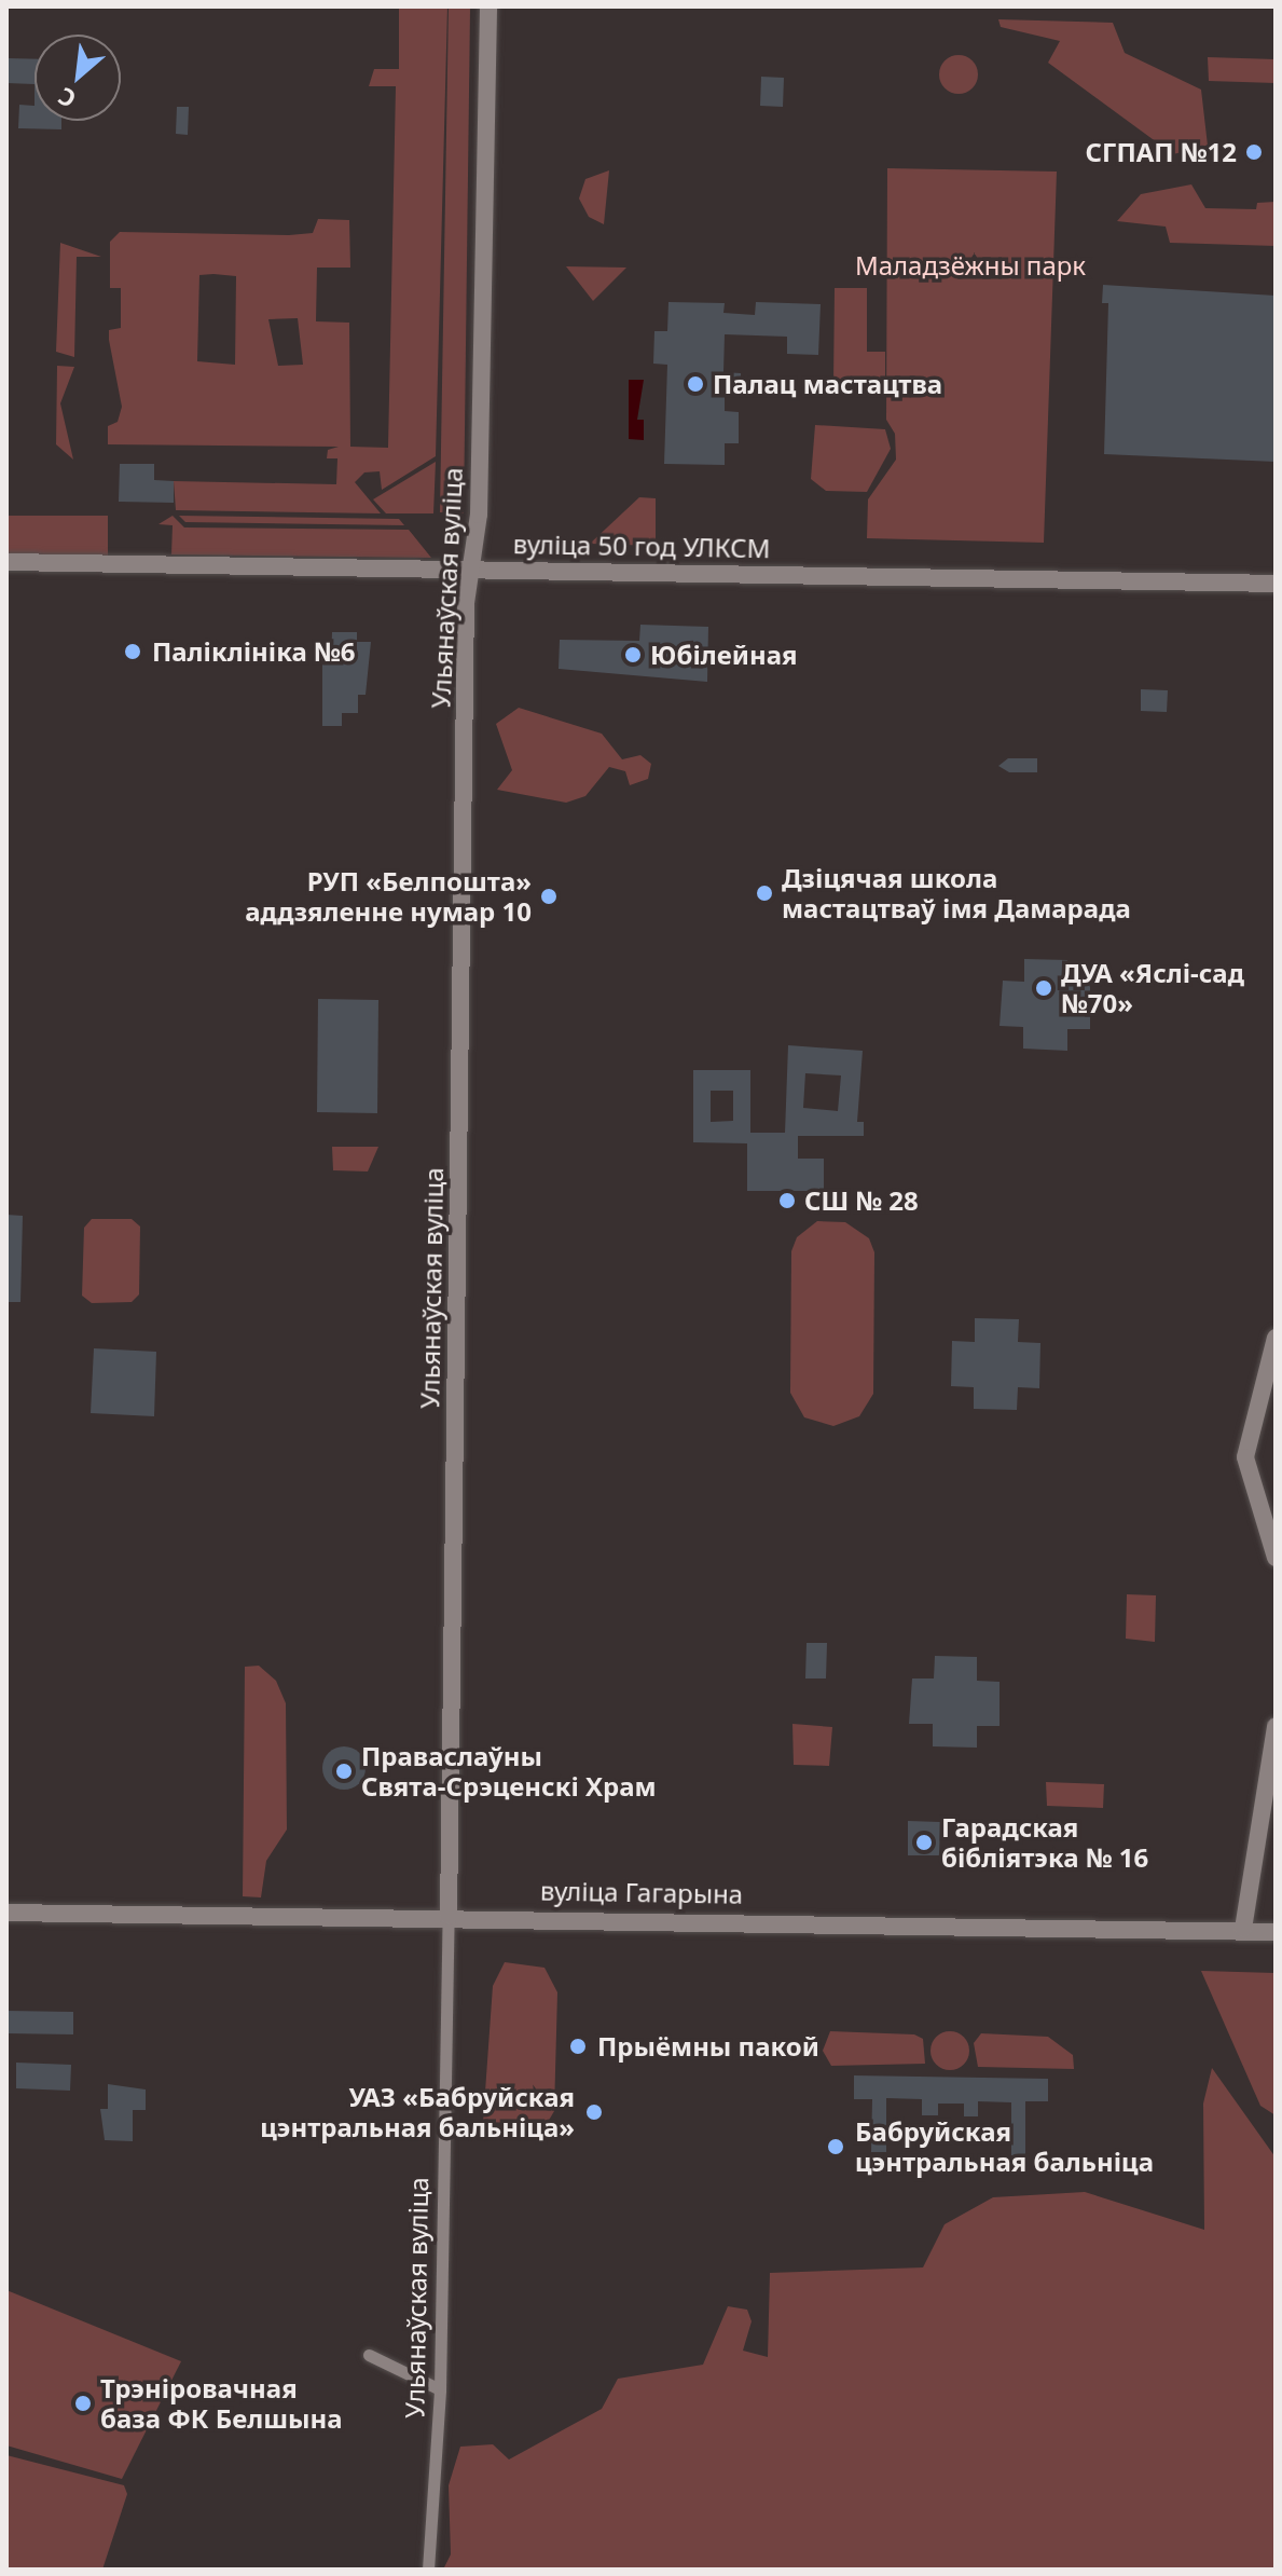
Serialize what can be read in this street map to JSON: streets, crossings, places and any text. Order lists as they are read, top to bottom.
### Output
{
  "streets": {
    "main road": ["вуліца 50 год УЛКСМ", "Ульянаўская вуліца", "вуліца Гагарына"]
  },
  "crossings": [
    ["вуліца 50 год УЛКСМ", "Ульянаўская вуліца"],
    ["Ульянаўская вуліца", "вуліца Гагарына"]
  ],
  "parks": ["Маладзёжны парк"],
  "places": [
    "СГПАП №12",
    "Палац мастацтва",
    "Паліклініка №6",
    "Юбілейная",
    "Дзіцячая школа мастацтваў імя Дамарада",
    "РУП «Белпошта» аддзяленне нумар 10",
    "ДУА «Яслі-сад №70»",
    "СШ № 28",
    "Праваслаўны Свята-Срэценскі Храм",
    "Гарадская бібліятэка № 16",
    "Прыёмны пакой",
    "УАЗ «Бабруйская цэнтральная бальніца»",
    "Бабруйская цэнтральная бальніца",
    "Трэніровачная база ФК Белшына"
  ],
  "north": "bottom left"
}
